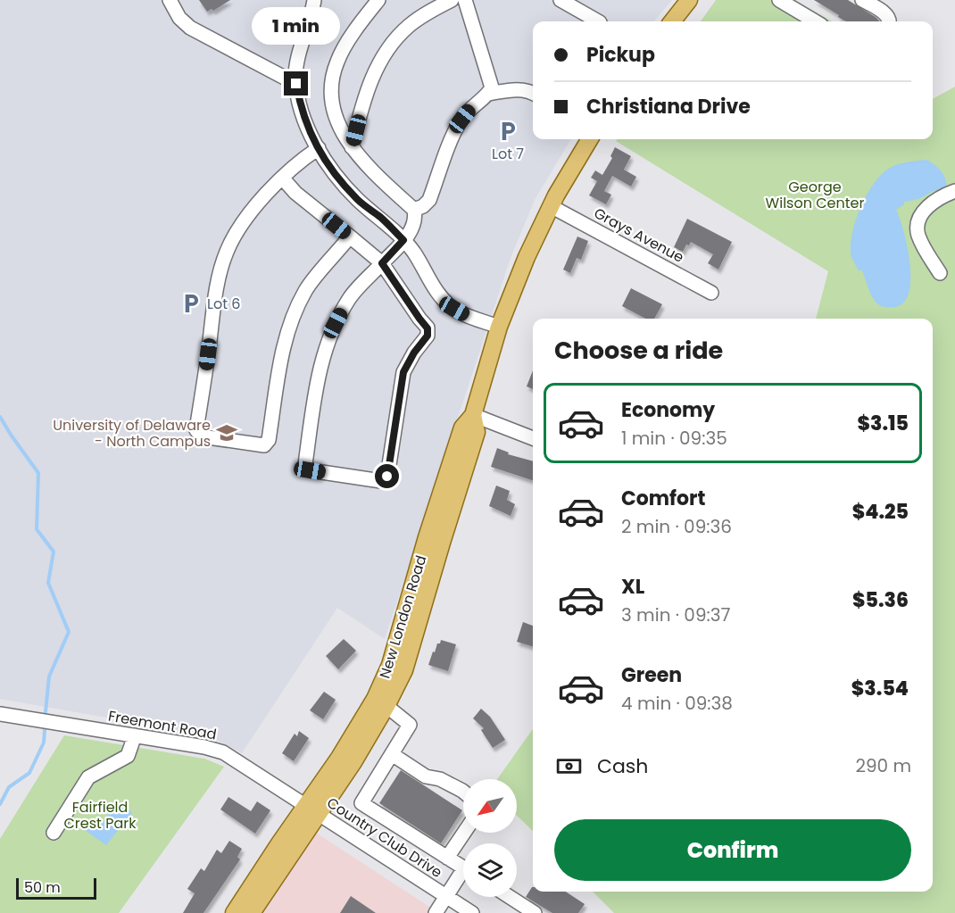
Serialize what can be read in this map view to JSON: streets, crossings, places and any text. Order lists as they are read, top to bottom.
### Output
{
  "streets": {
    "main road": ["New London Road"],
    "street": ["Grays Avenue", "Freemont Road", "Country Club Drive"]
  },
  "crossings": [
    ["Grays Avenue", "New London Road"],
    ["New London Road", "Freemont Road"],
    ["New London Road", "Country Club Drive"],
    ["Freemont Road", "Country Club Drive"]
  ],
  "parks": ["George Wilson Center", "Fairfield Crest Park"],
  "places": {
    "parking": ["Lot 7", "Lot 6"],
    "school or university": ["University of Delaware - North Campus"]
  },
  "scale_bar": "50 m",
  "north": "bottom left",
  "page": {
    "bubble": "1 min",
    "banner": ["Pickup", "Christiana Drive"],
    "heading": "Choose a ride",
    "list": [
      {
        "name": "Economy",
        "note": "1 min · 09:35",
        "value": "$3.15"
      },
      {
        "name": "Comfort",
        "note": "2 min · 09:36",
        "value": "$4.25"
      },
      {
        "name": "XL",
        "note": "3 min · 09:37",
        "value": "$5.36"
      },
      {
        "name": "Green",
        "note": "4 min · 09:38",
        "value": "$3.54"
      }
    ],
    "pay": ["Cash", "290 m"],
    "buttons": "Confirm",
    "scale": "50 m"
  }
}
